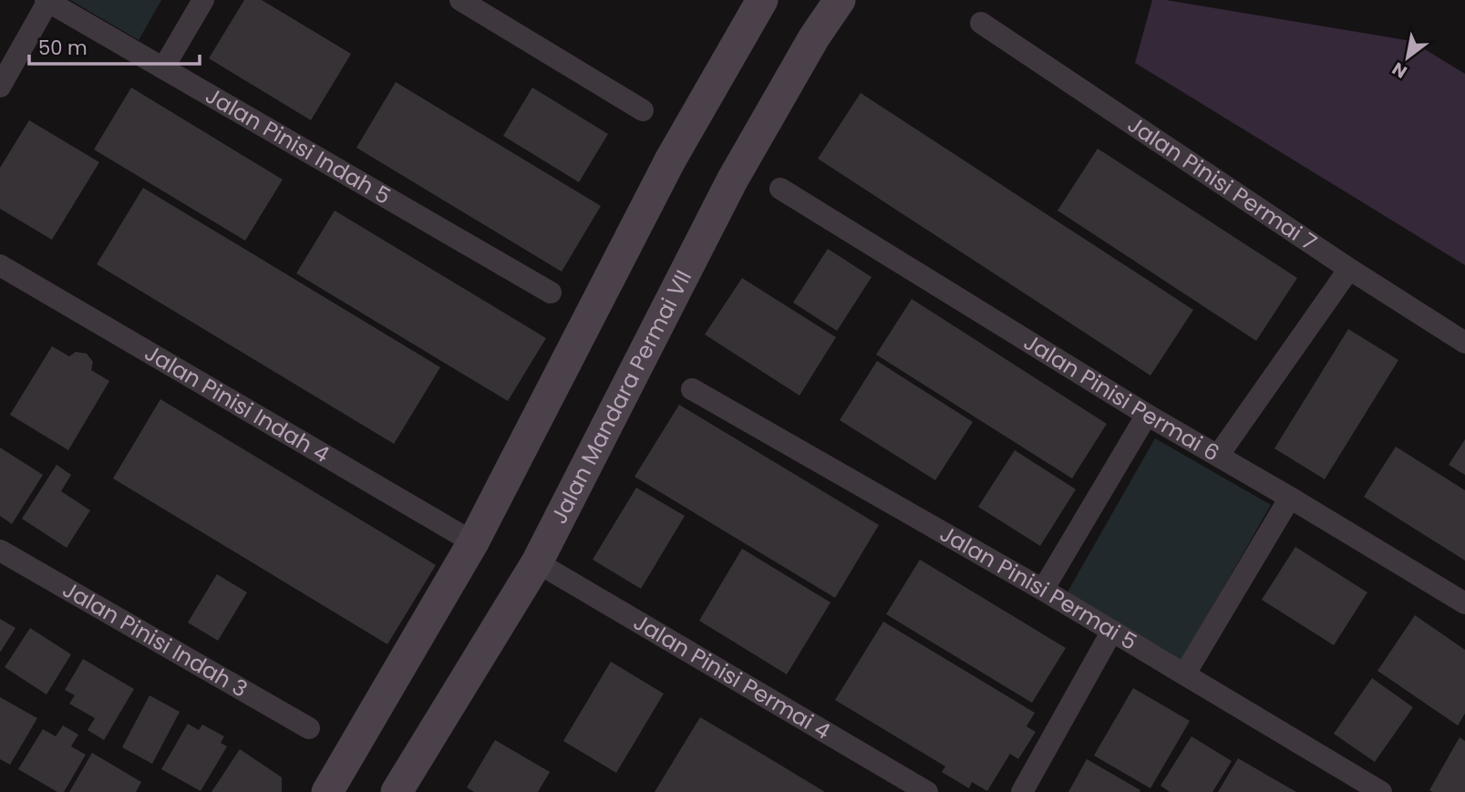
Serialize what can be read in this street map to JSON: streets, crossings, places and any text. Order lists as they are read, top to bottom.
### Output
{
  "streets": {
    "main road": ["Jalan Mandara Permai VII"],
    "street": [
      "Jalan Pinisi Indah 5",
      "Jalan Pinisi Permai 7",
      "Jalan Pinisi Permai 6",
      "Jalan Pinisi Indah 4",
      "Jalan Pinisi Permai 5",
      "Jalan Pinisi Indah 3",
      "Jalan Pinisi Permai 4"
    ]
  },
  "crossings": [
    ["Jalan Mandara Permai VII", "Jalan Pinisi Permai 4"]
  ],
  "scale_bar": "50 m",
  "north": "bottom left"
}
